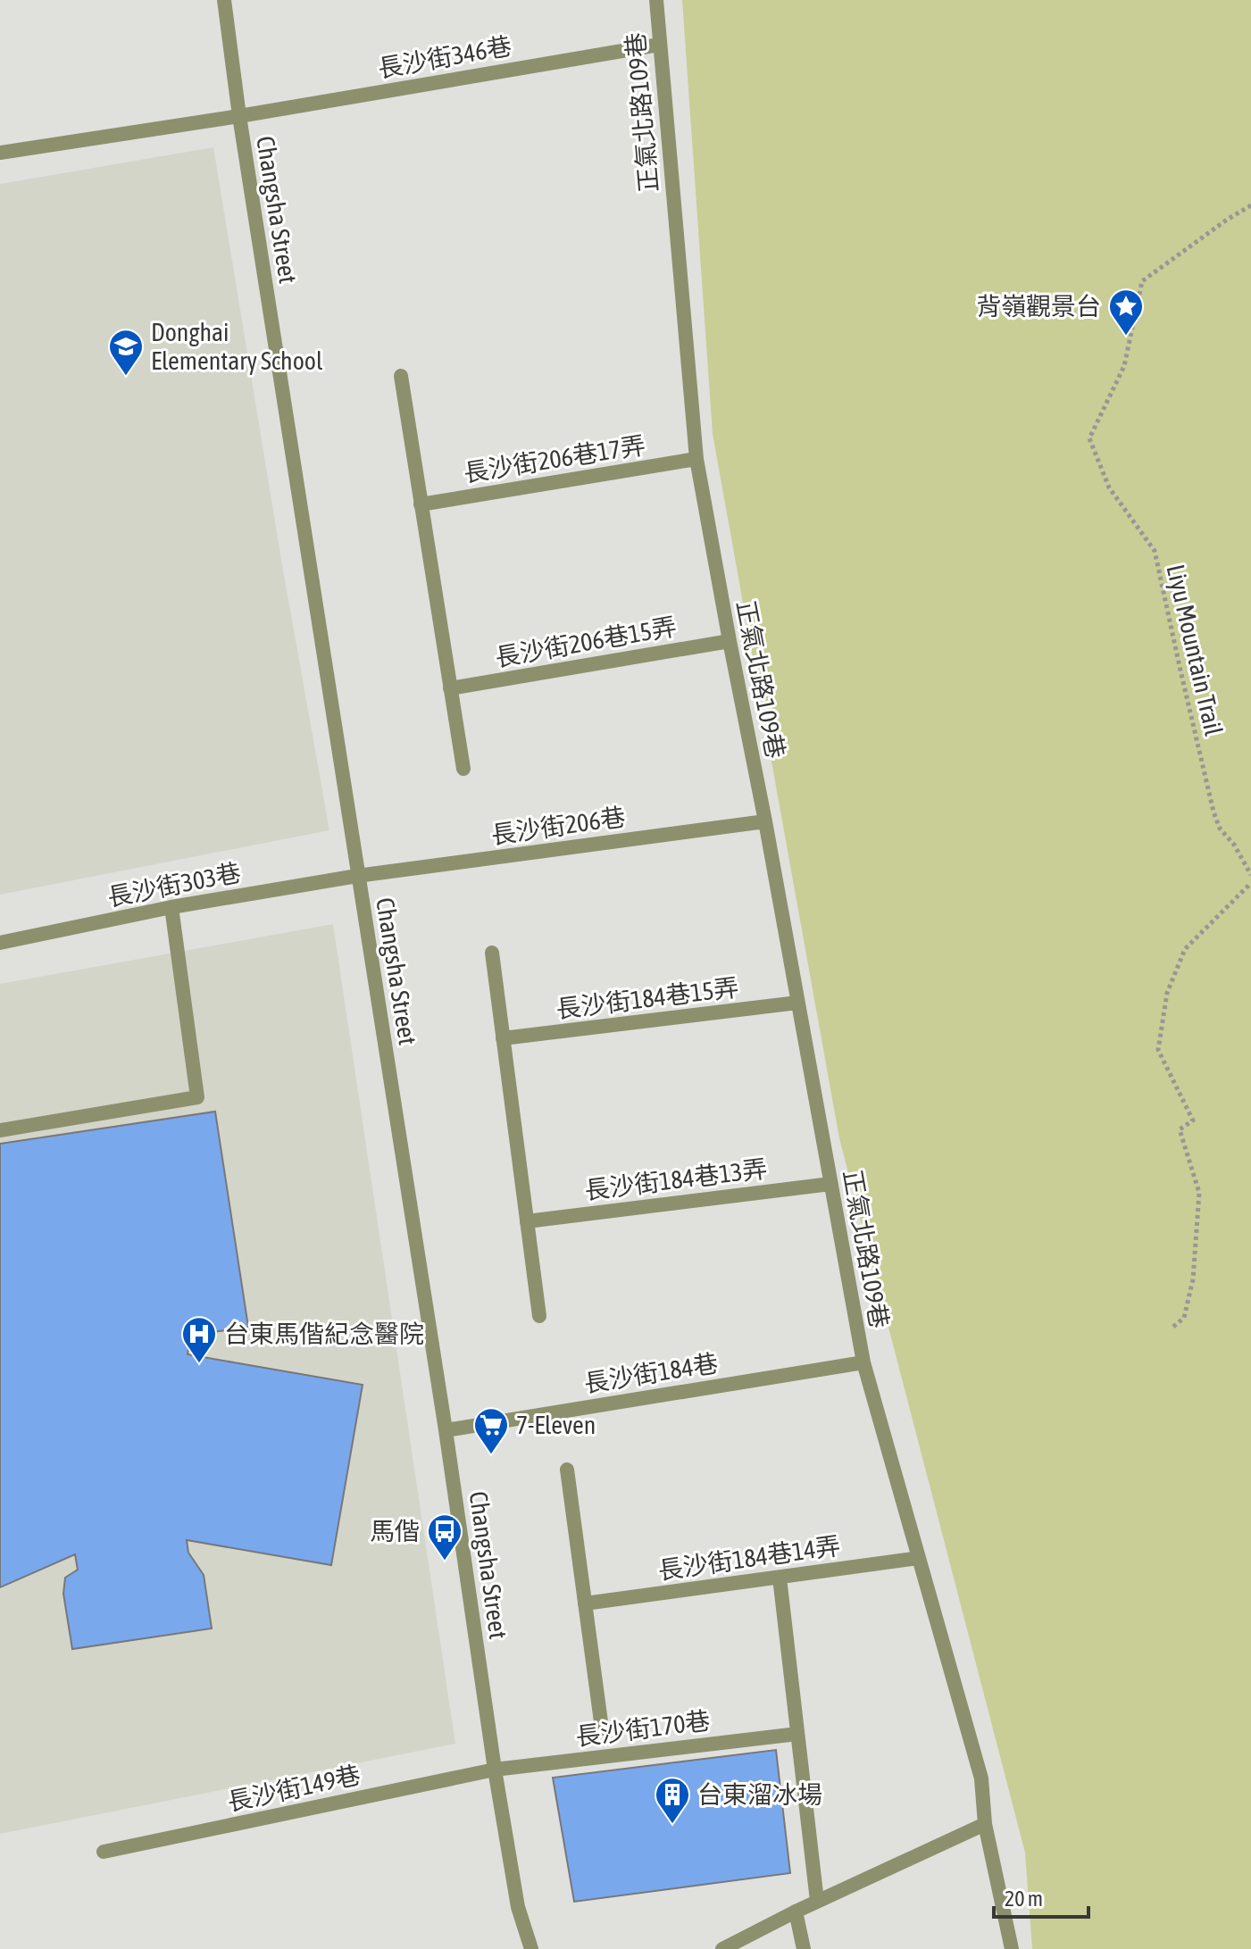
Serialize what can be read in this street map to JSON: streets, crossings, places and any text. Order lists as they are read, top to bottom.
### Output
{
  "streets": {
    "street": [
      "長沙街346巷",
      "正氣北路109巷",
      "Changsha Street",
      "長沙街206巷17弄",
      "長沙街206巷15弄",
      "長沙街206巷",
      "長沙街303巷",
      "長沙街184巷15弄",
      "長沙街184巷13弄",
      "長沙街184巷",
      "長沙街184巷14弄",
      "長沙街170巷",
      "長沙街149巷"
    ],
    "path": ["Liyu Mountain Trail"]
  },
  "crossings": [
    ["長沙街346巷", "正氣北路109巷"],
    ["長沙街346巷", "Changsha Street"],
    ["正氣北路109巷", "長沙街206巷17弄"],
    ["正氣北路109巷", "長沙街206巷15弄"],
    ["正氣北路109巷", "長沙街206巷"],
    ["正氣北路109巷", "長沙街184巷15弄"],
    ["正氣北路109巷", "長沙街184巷13弄"],
    ["正氣北路109巷", "長沙街184巷"],
    ["正氣北路109巷", "長沙街184巷14弄"],
    ["Changsha Street", "長沙街206巷"],
    ["Changsha Street", "長沙街303巷"],
    ["Changsha Street", "長沙街184巷"],
    ["Changsha Street", "長沙街170巷"],
    ["Changsha Street", "長沙街149巷"],
    ["長沙街206巷", "長沙街303巷"],
    ["長沙街170巷", "長沙街149巷"]
  ],
  "places": {
    "place": ["背嶺觀景台"],
    "school or university": ["Donghai Elementary School"],
    "hospital": ["台東馬偕紀念醫院"],
    "supermarket": ["7-Eleven"],
    "bus stop": ["馬偕"],
    "building": ["台東溜冰場"]
  },
  "scale_bar": "20 m"
}
